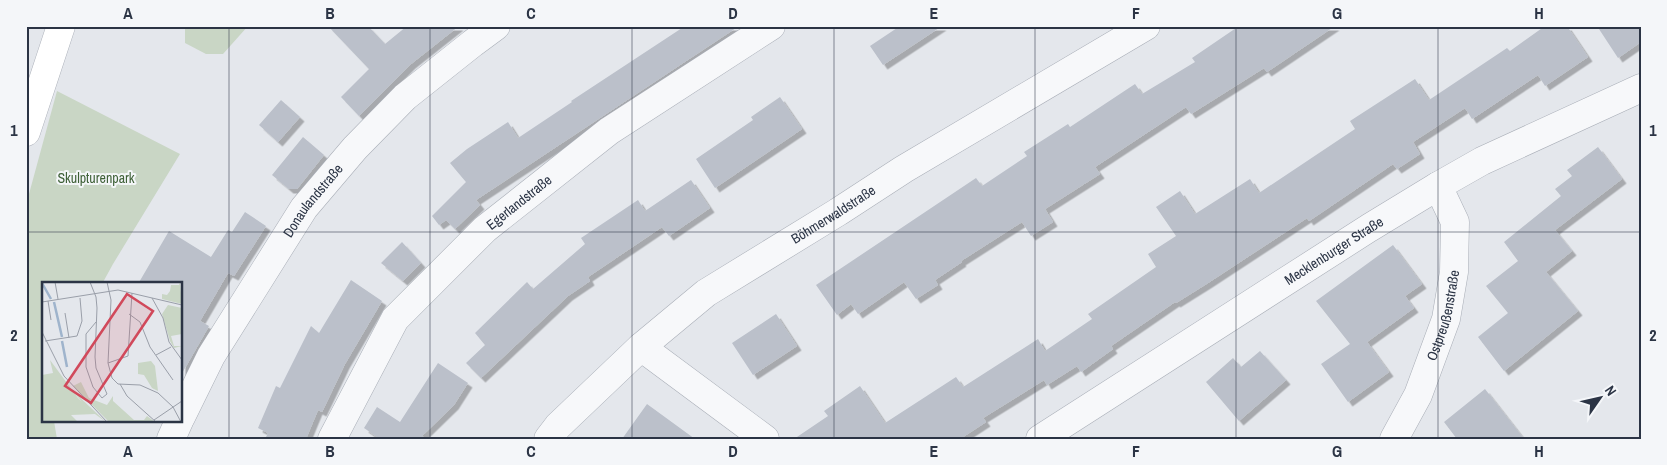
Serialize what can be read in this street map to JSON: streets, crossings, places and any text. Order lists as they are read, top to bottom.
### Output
{
  "streets": {
    "street": [
      "Donaulandstraße",
      "Egerlandstraße",
      "Böhmerwaldstraße",
      "Mecklenburger Straße",
      "Ostpreußenstraße"
    ]
  },
  "crossings": [
    ["Mecklenburger Straße", "Ostpreußenstraße"]
  ],
  "parks": ["Skulpturenpark"],
  "north": "top right",
  "grid": {
    "columns": [
      "A",
      "B",
      "C",
      "D",
      "E",
      "F",
      "G",
      "H"
    ],
    "rows": ["1", "2"]
  }
}
